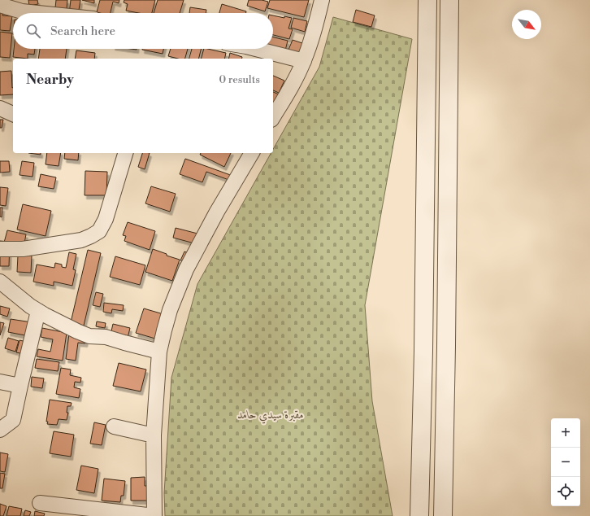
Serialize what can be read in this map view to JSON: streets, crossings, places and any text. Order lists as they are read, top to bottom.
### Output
{
  "parks": ["مقبرة سيدي حامد"],
  "north": "bottom right",
  "page": {
    "search": "Search here",
    "heading": ["Nearby", "0 results"],
    "map_buttons": ["+", "−"]
  }
}
